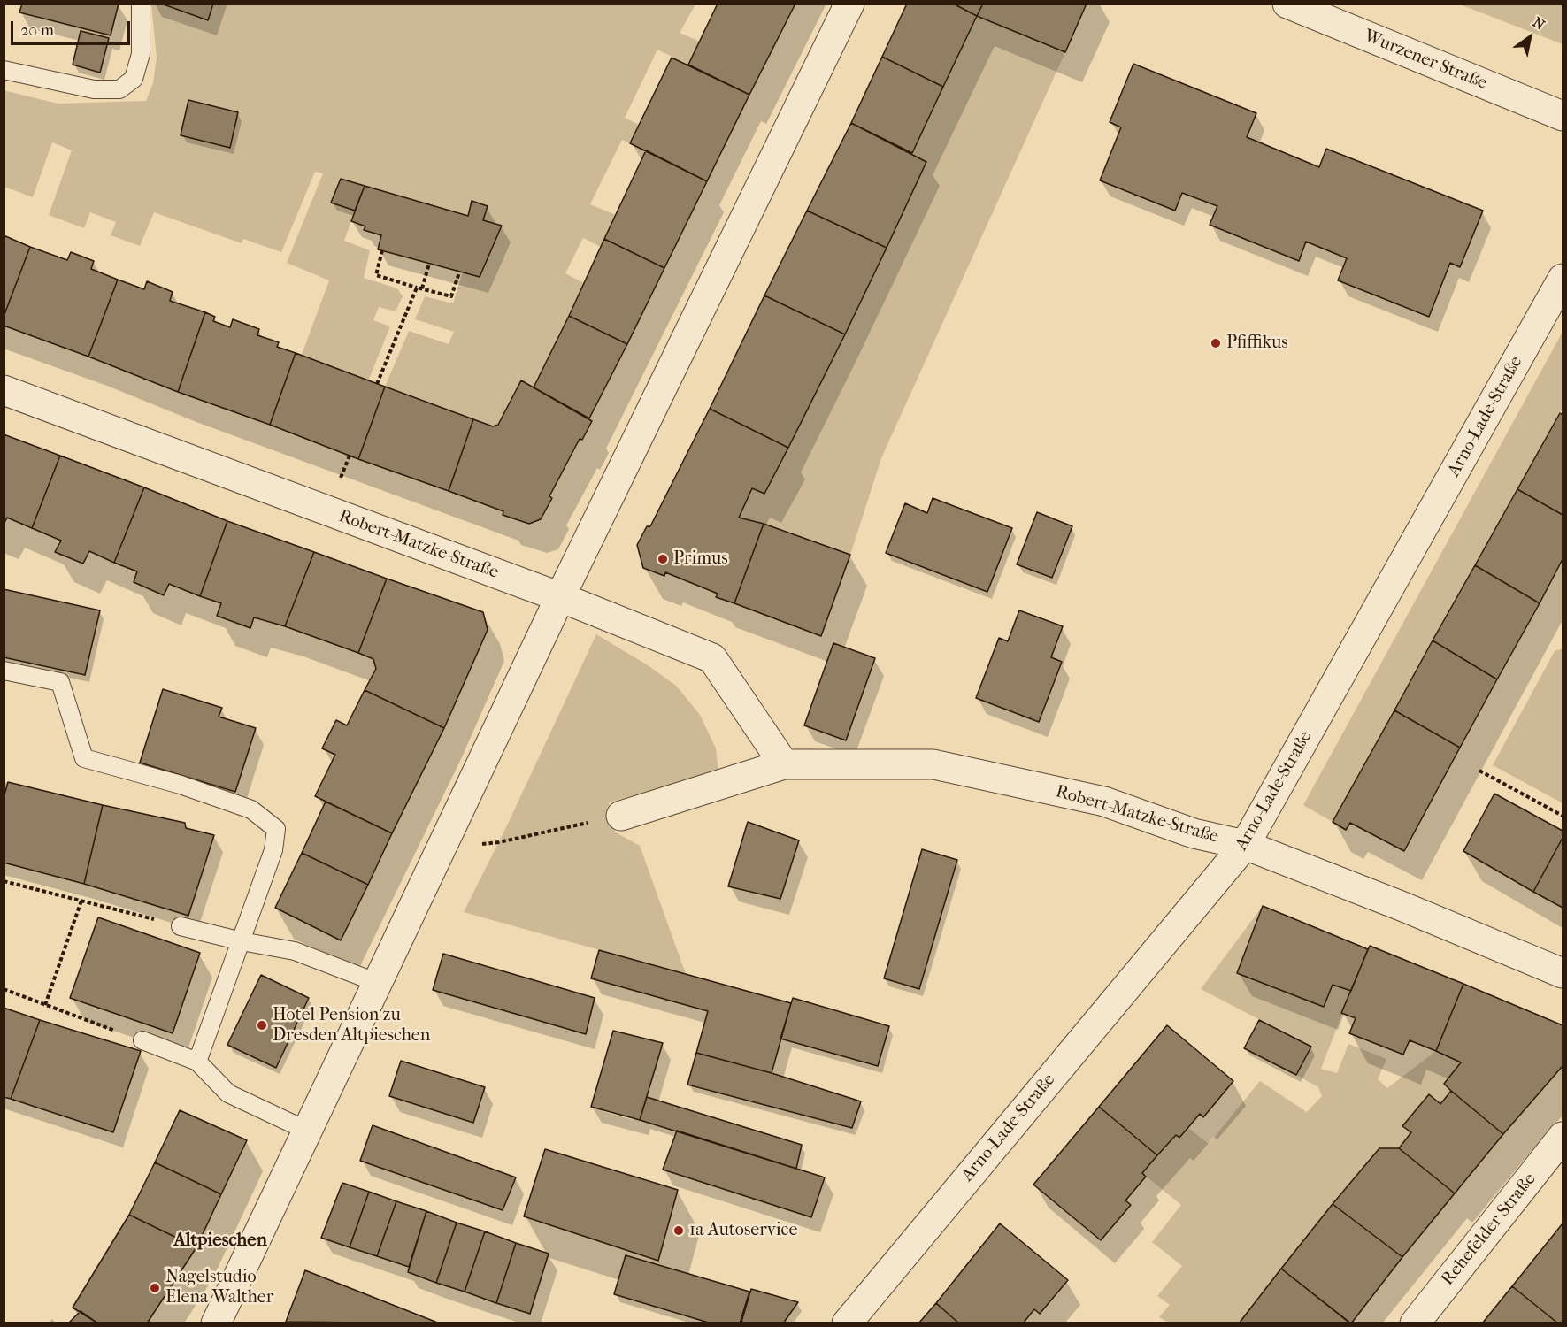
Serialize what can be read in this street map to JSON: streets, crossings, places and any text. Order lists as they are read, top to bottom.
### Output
{
  "streets": {
    "street": [
      "Wurzener Straße",
      "Arno-Lade-Straße",
      "Robert-Matzke-Straße",
      "Rehefelder Straße"
    ]
  },
  "crossings": [
    ["Arno-Lade-Straße", "Robert-Matzke-Straße"]
  ],
  "districts": ["Altpieschen"],
  "places": [
    "Pfiffikus",
    "Primus",
    "Hotel Pension zu Dresden Altpieschen",
    "1a Autoservice",
    "Nagelstudio Elena Walther"
  ],
  "scale_bar": "20 m",
  "north": "top right"
}
